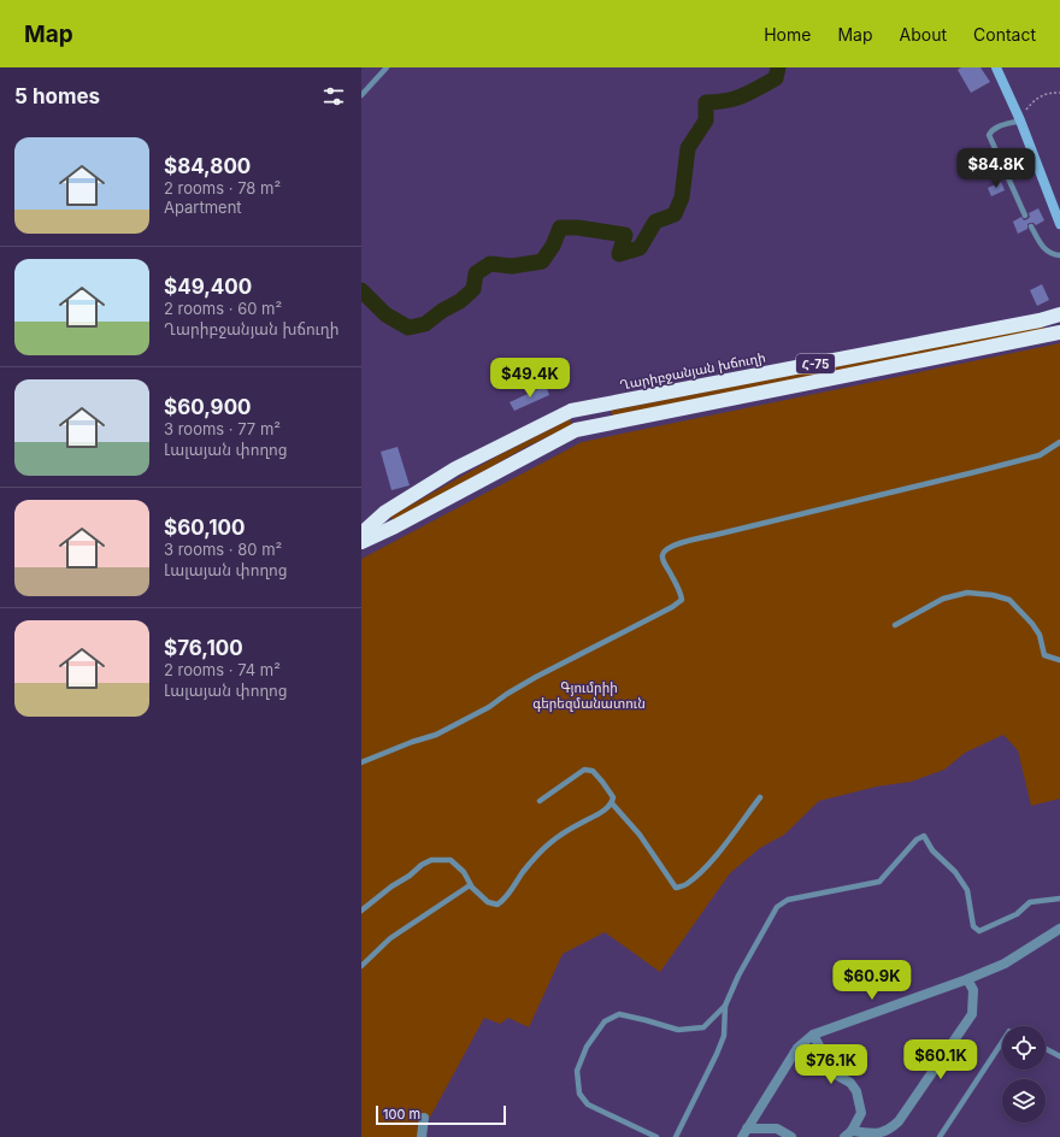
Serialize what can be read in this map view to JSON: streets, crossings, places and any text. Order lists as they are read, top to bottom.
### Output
{
  "streets": {
    "highway": ["Հ-75", "Ղարիբջանյան խճուղի"]
  },
  "parks": ["Գյումրիի գերեզմանատուն"],
  "scale_bar": "100 m",
  "page": {
    "header": "Map",
    "nav": [
      "Home",
      "Map",
      "About",
      "Contact"
    ],
    "heading": "5 homes",
    "list": [
      {
        "name": "$84,800",
        "note": "2 rooms · 78 m² · Apartment"
      },
      {
        "name": "$49,400",
        "note": "2 rooms · 60 m² · Ղարիբջանյան խճուղի"
      },
      {
        "name": "$60,900",
        "note": "3 rooms · 77 m² · Լալայան փողոց"
      },
      {
        "name": "$60,100",
        "note": "3 rooms · 80 m² · Լալայան փողոց"
      },
      {
        "name": "$76,100",
        "note": "2 rooms · 74 m² · Լալայան փողոց"
      }
    ],
    "price": [
      "$84.8K",
      "$49.4K",
      "$60.9K",
      "$60.1K",
      "$76.1K"
    ],
    "scale": "100 m"
  }
}
